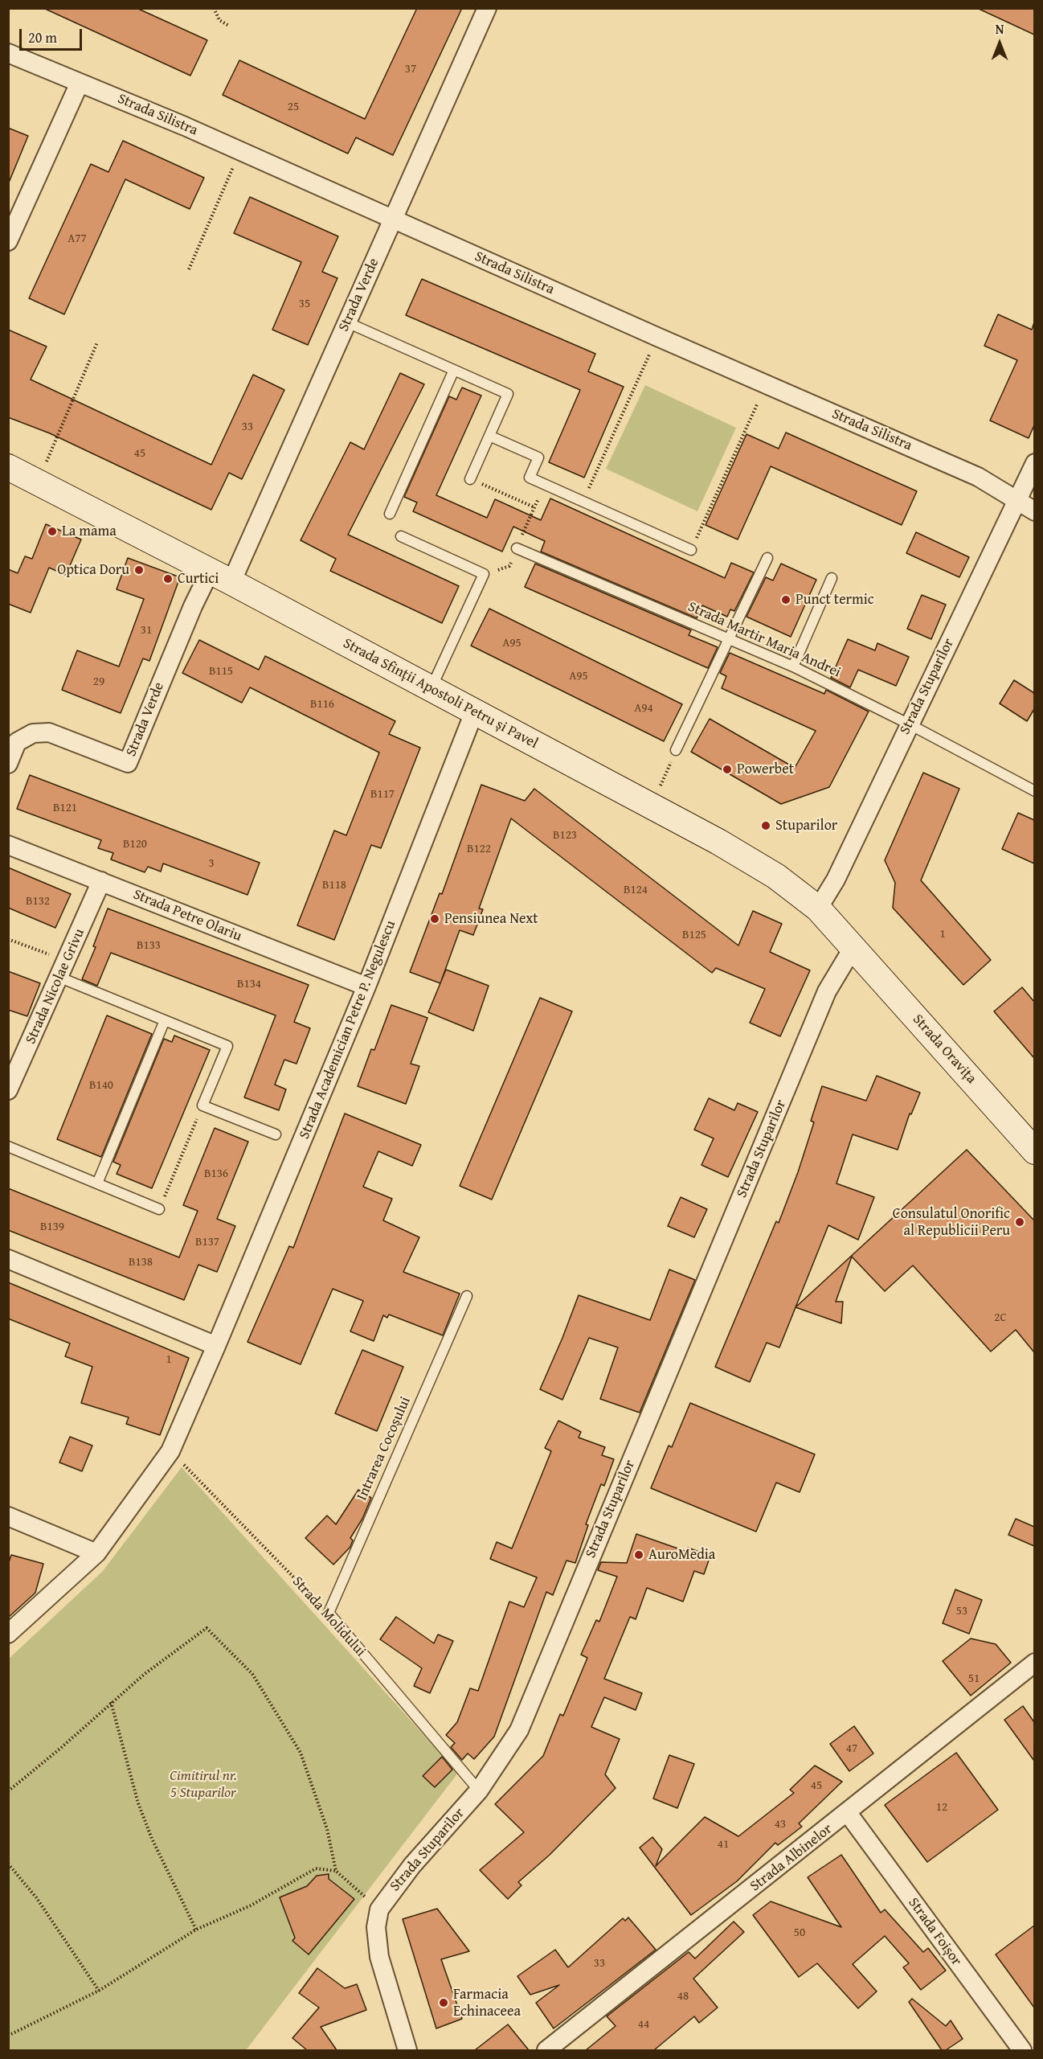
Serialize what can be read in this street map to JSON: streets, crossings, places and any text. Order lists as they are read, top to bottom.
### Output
{
  "streets": {
    "main road": ["Strada Sfinții Apostoli Petru și Pavel", "Strada Oravița"],
    "street": [
      "Strada Silistra",
      "Strada Verde",
      "Strada Stuparilor",
      "Strada Petre Olariu",
      "Strada Nicolae Grivu",
      "Strada Academician Petre P. Negulescu",
      "Strada Albinelor",
      "Strada Foișor"
    ],
    "lane": ["Strada Martir Maria Andrei", "Intrarea Cocoșului", "Strada Molidului"]
  },
  "crossings": [
    ["Strada Silistra", "Strada Verde"],
    ["Strada Silistra", "Strada Stuparilor"],
    ["Strada Verde", "Strada Sfinții Apostoli Petru și Pavel"],
    ["Strada Martir Maria Andrei", "Strada Stuparilor"],
    ["Strada Stuparilor", "Strada Sfinții Apostoli Petru și Pavel"],
    ["Strada Stuparilor", "Strada Oravița"],
    ["Strada Stuparilor", "Strada Molidului"],
    ["Strada Sfinții Apostoli Petru și Pavel", "Strada Academician Petre P. Negulescu"],
    ["Strada Sfinții Apostoli Petru și Pavel", "Strada Oravița"],
    ["Strada Petre Olariu", "Strada Nicolae Grivu"],
    ["Strada Petre Olariu", "Strada Academician Petre P. Negulescu"],
    ["Strada Academician Petre P. Negulescu", "Strada Molidului"],
    ["Intrarea Cocoșului", "Strada Molidului"],
    ["Strada Albinelor", "Strada Foișor"]
  ],
  "parks": ["Cimitirul nr. 5 Stuparilor"],
  "places": [
    "La mama",
    "Optica Doru",
    "Curtici",
    "Punct termic",
    "Powerbet",
    "Stuparilor",
    "Pensiunea Next",
    "Consulatul Onorific al Republicii Peru",
    "AuroMedia",
    "Farmacia Echinaceea"
  ],
  "house_numbers": [
    "37",
    "25",
    "A77",
    "35",
    "33",
    "45",
    "31",
    "A95",
    "B115",
    "A95",
    "29",
    "B116",
    "A94",
    "B117",
    "B121",
    "B123",
    "B120",
    "B122",
    "3",
    "B118",
    "B124",
    "B132",
    "1",
    "B125",
    "B133",
    "B134",
    "B140",
    "B136",
    "B139",
    "B137",
    "B138",
    "2C",
    "1",
    "53",
    "51",
    "47",
    "45",
    "12",
    "43",
    "41",
    "50",
    "33",
    "48",
    "44"
  ],
  "scale_bar": "20 m",
  "north": "top"
}
